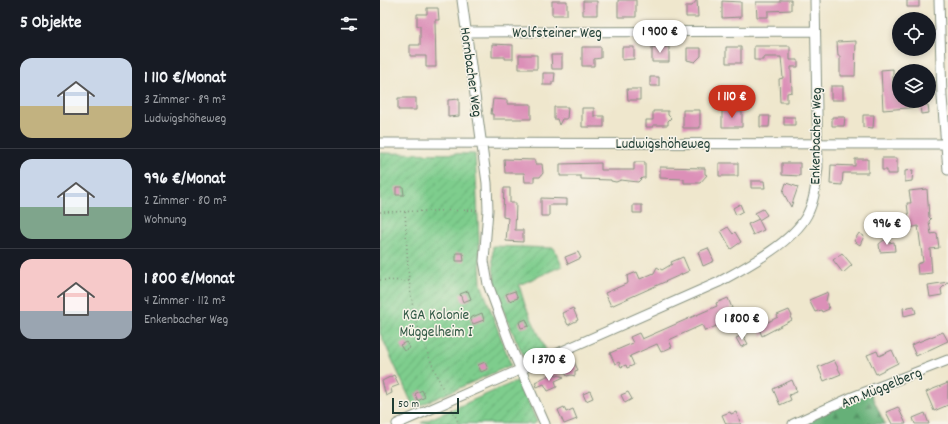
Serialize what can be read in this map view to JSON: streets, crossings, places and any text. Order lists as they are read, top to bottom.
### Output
{
  "streets": {
    "street": [
      "Wolfsteiner Weg",
      "Hornbacher Weg",
      "Enkenbacher Weg",
      "Ludwigshöheweg",
      "Am Müggelberg"
    ]
  },
  "crossings": [
    ["Wolfsteiner Weg", "Hornbacher Weg"],
    ["Wolfsteiner Weg", "Enkenbacher Weg"],
    ["Hornbacher Weg", "Enkenbacher Weg"],
    ["Hornbacher Weg", "Ludwigshöheweg"],
    ["Enkenbacher Weg", "Ludwigshöheweg"]
  ],
  "parks": ["KGA Kolonie Müggelheim I"],
  "scale_bar": "50 m",
  "page": {
    "heading": "5 Objekte",
    "price": [
      "1 900 €",
      "1 110 €",
      "996 €",
      "1 800 €",
      "1 370 €"
    ],
    "list": [
      {
        "name": "1 110 €/Monat",
        "note": "3 Zimmer · 89 m² · Ludwigshöheweg"
      },
      {
        "name": "996 €/Monat",
        "note": "2 Zimmer · 80 m² · Wohnung"
      },
      {
        "name": "1 800 €/Monat",
        "note": "4 Zimmer · 112 m² · Enkenbacher Weg"
      }
    ],
    "scale": "50 m"
  }
}
